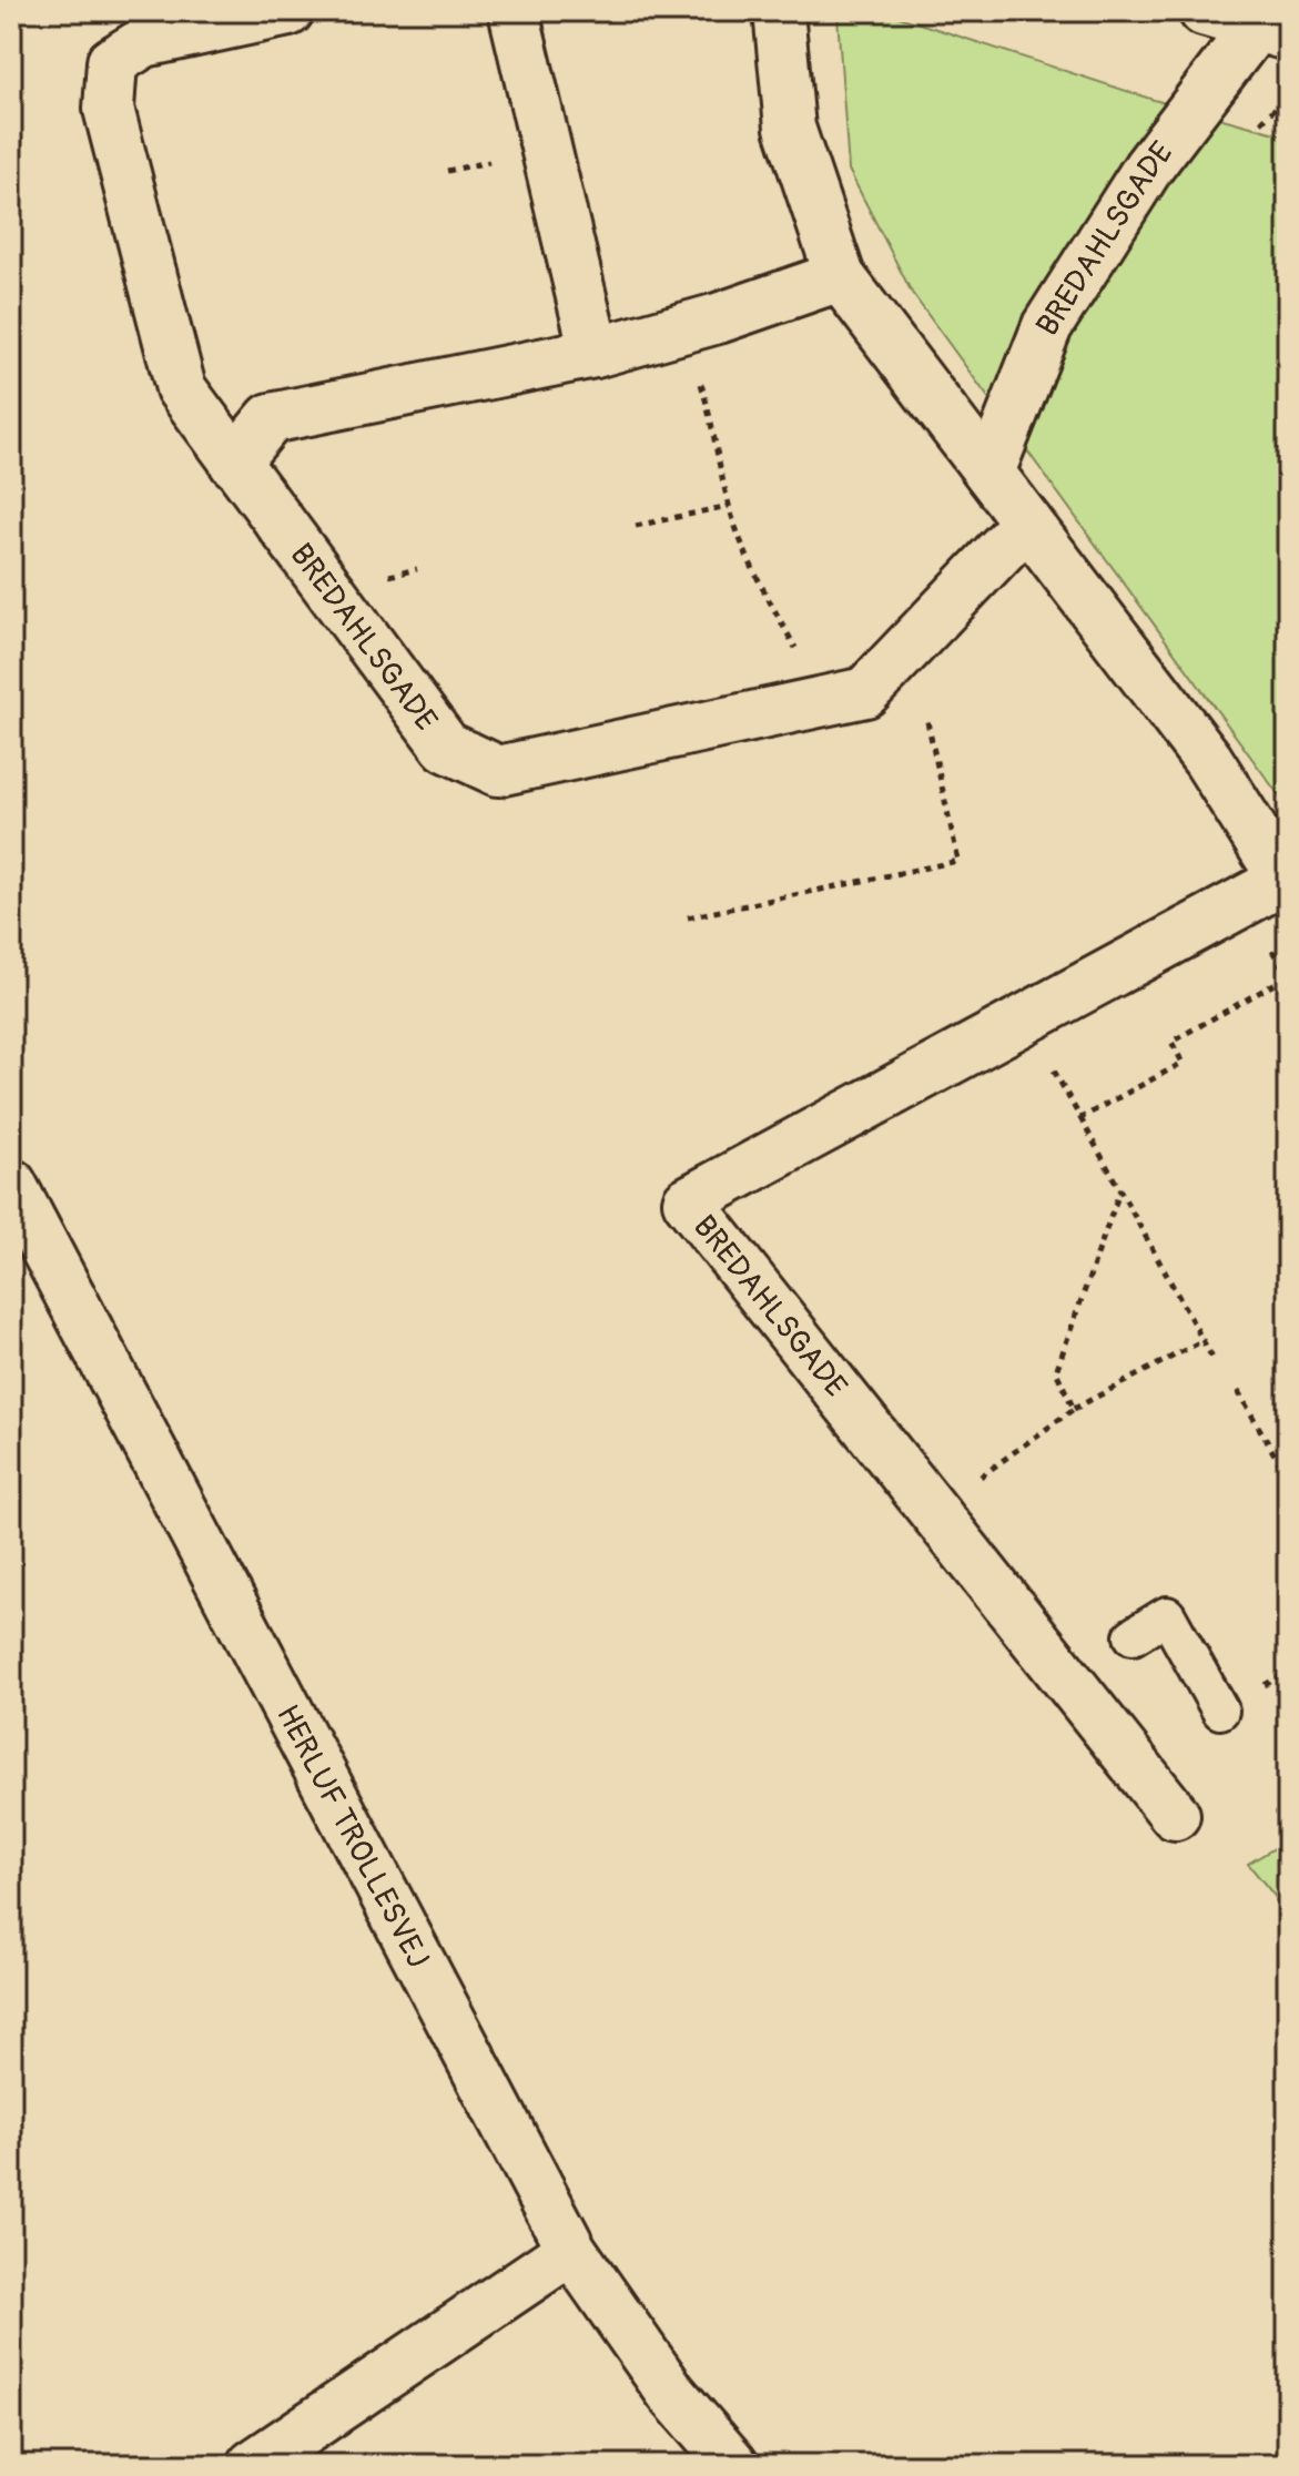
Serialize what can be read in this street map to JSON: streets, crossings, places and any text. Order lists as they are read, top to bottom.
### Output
{
  "streets": {
    "street": ["BREDAHLSGADE", "HERLUF TROLLESVEJ"]
  }
}
